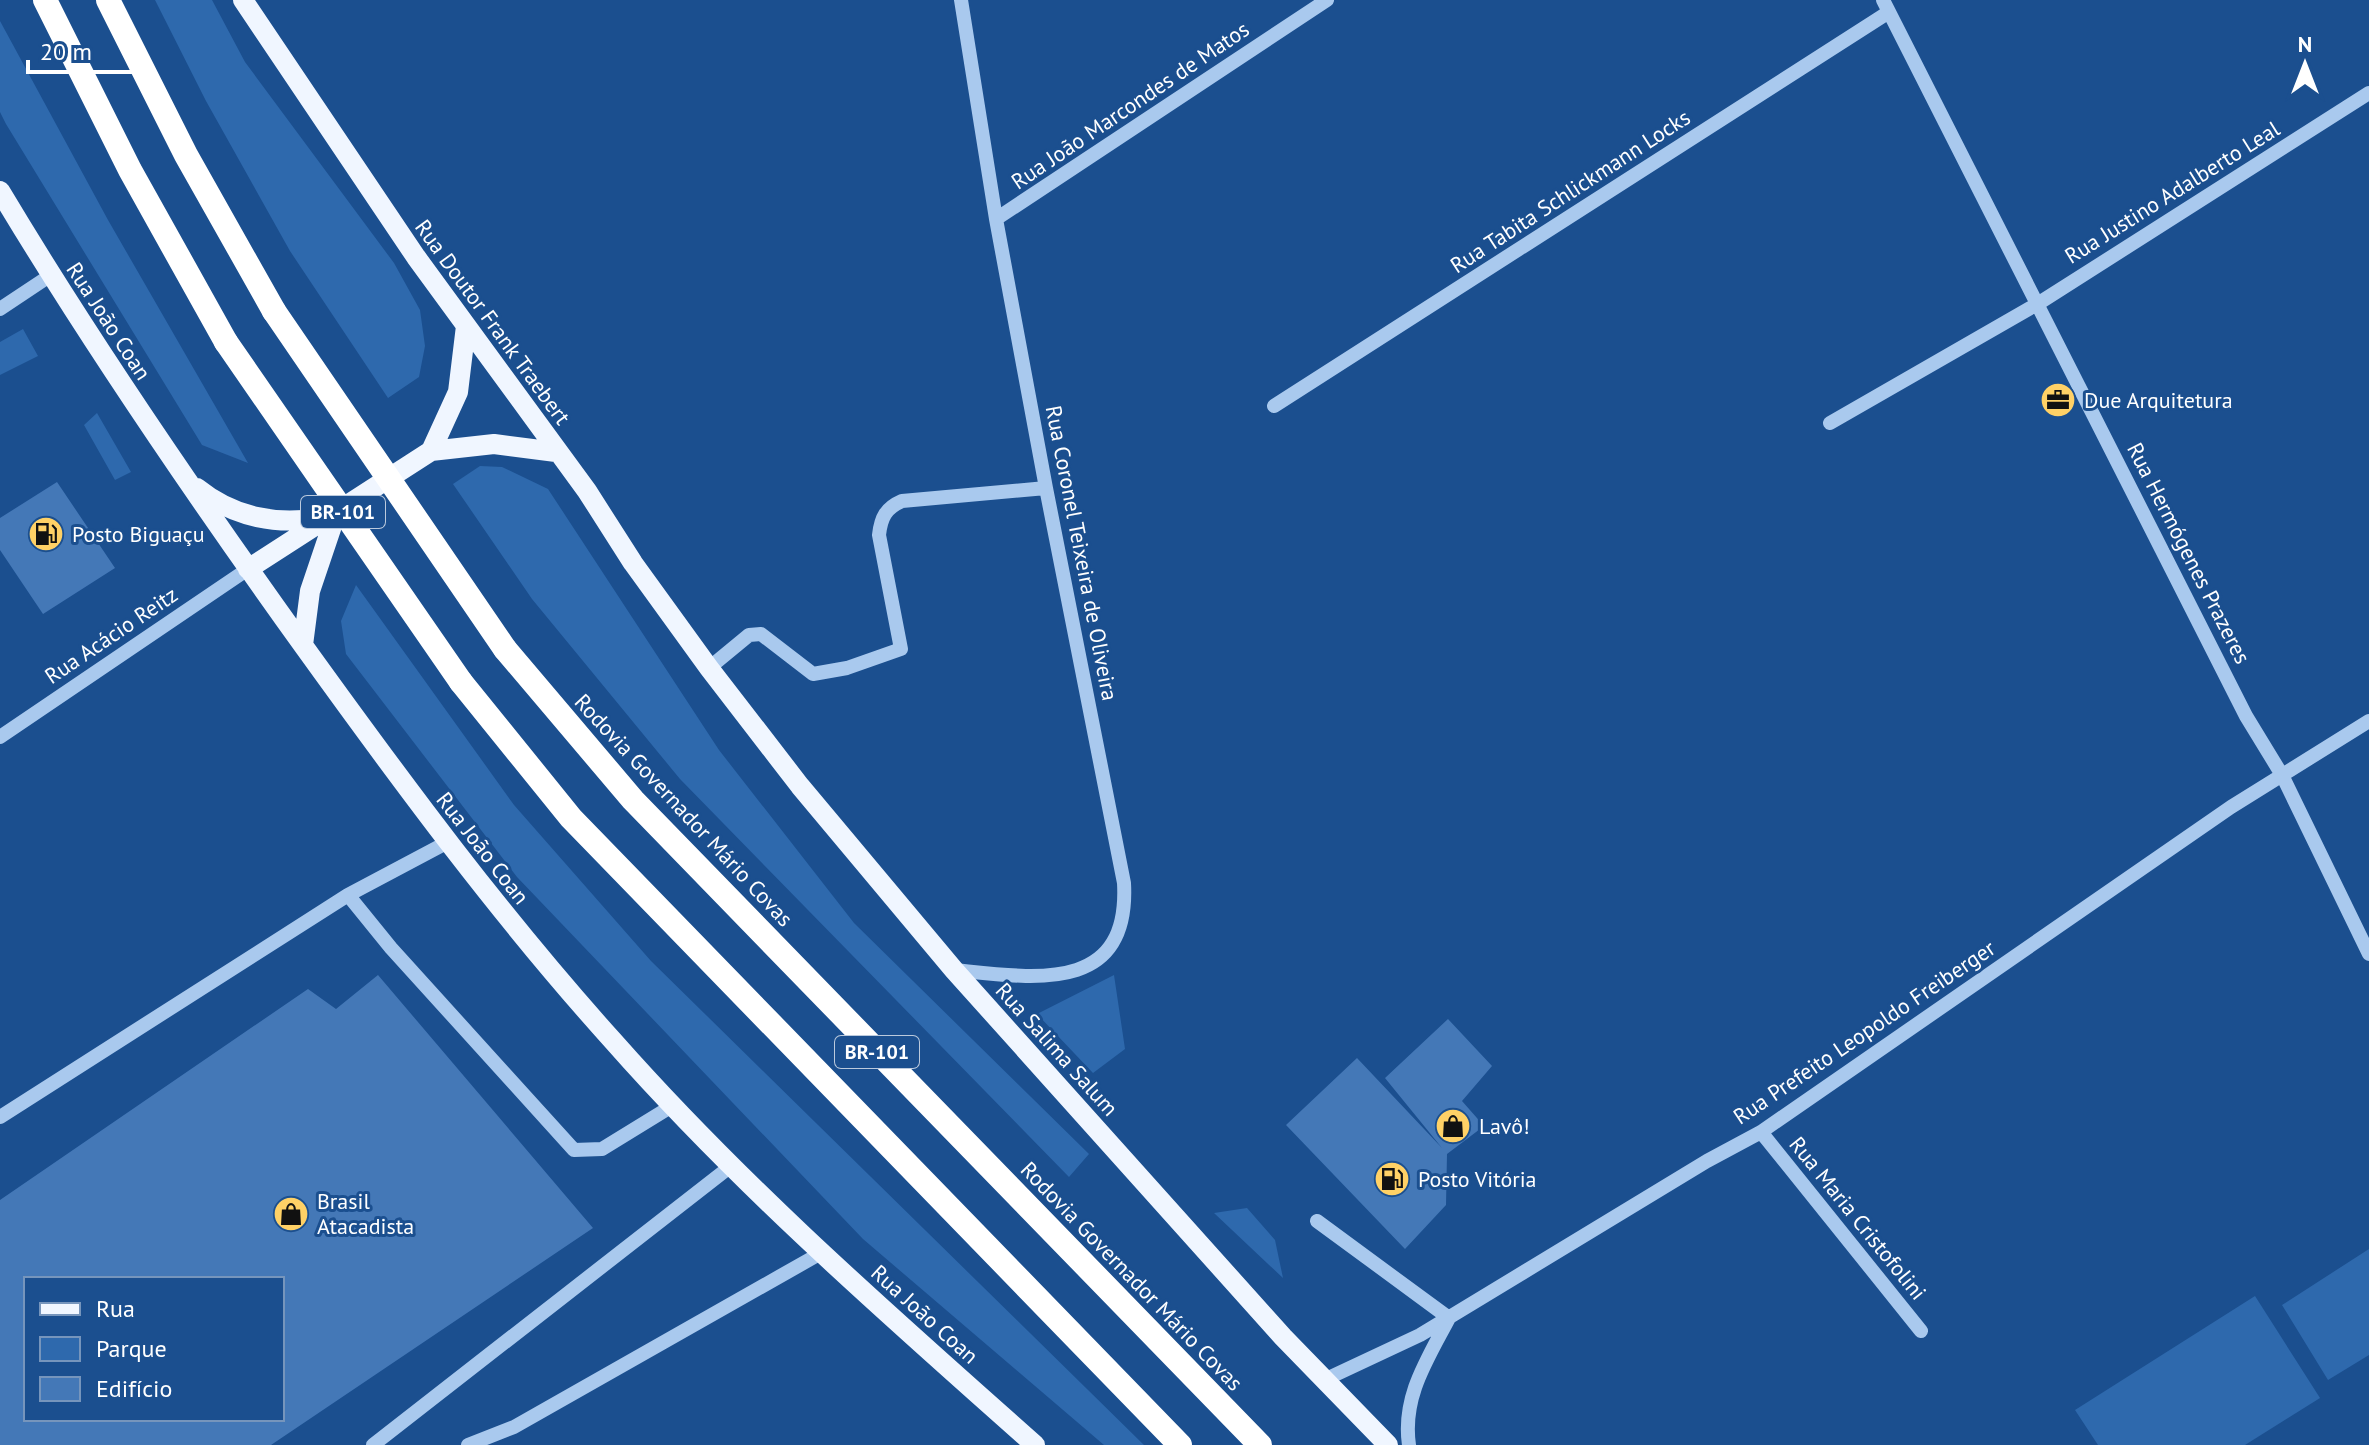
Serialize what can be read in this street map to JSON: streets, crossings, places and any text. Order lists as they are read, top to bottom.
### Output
{
  "streets": {
    "highway": ["BR-101", "Rodovia Governador Mário Covas"],
    "main road": ["Rua João Coan", "Rua Doutor Frank Traebert", "Rua Salima Salum"],
    "street": [
      "Rua João Marcondes de Matos",
      "Rua Tabita Schlickmann Locks",
      "Rua Justino Adalberto Leal",
      "Rua Coronel Teixeira de Oliveira",
      "Rua Hermógenes Prazeres",
      "Rua Acácio Reitz",
      "Rua Prefeito Leopoldo Freiberger",
      "Rua Maria Cristofolini"
    ]
  },
  "crossings": [
    ["Rua João Marcondes de Matos", "Rua Coronel Teixeira de Oliveira"],
    ["Rua Tabita Schlickmann Locks", "Rua Hermógenes Prazeres"],
    ["Rua Justino Adalberto Leal", "Rua Hermógenes Prazeres"],
    ["Rua João Coan", "Rua Acácio Reitz"],
    ["Rua Doutor Frank Traebert", "Rua Salima Salum"],
    ["Rua Coronel Teixeira de Oliveira", "Rua Salima Salum"],
    ["Rua Hermógenes Prazeres", "Rua Prefeito Leopoldo Freiberger"],
    ["Rua Prefeito Leopoldo Freiberger", "Rua Salima Salum"],
    ["Rua Prefeito Leopoldo Freiberger", "Rua Maria Cristofolini"]
  ],
  "places": {
    "office": ["Due Arquitetura"],
    "fuel station": ["Posto Biguaçu", "Posto Vitória"],
    "shop": ["Lavô!", "Brasil Atacadista"]
  },
  "legend": ["Rua", "Parque", "Edifício"],
  "scale_bar": "20 m",
  "north": "top"
}
